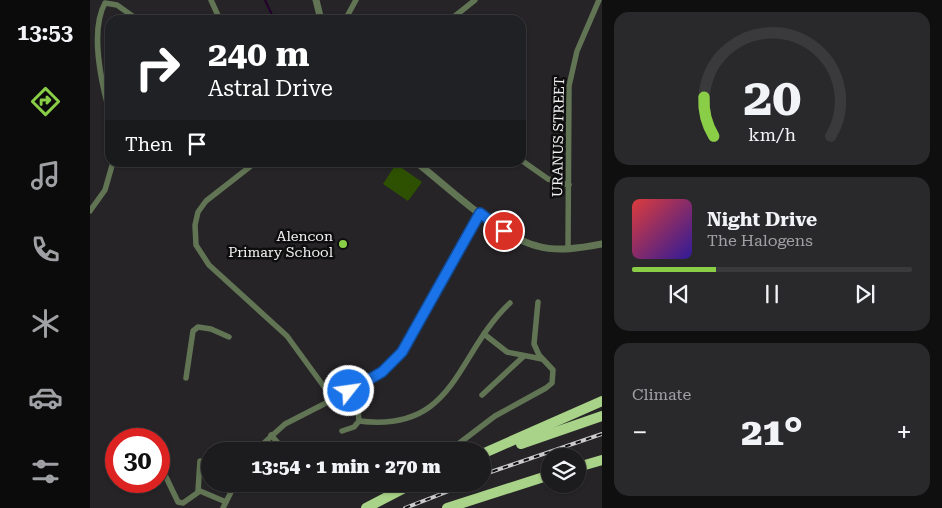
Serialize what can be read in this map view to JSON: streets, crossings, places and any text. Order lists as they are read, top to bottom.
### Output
{
  "streets": {
    "street": ["URANUS STREET"]
  },
  "places": ["Alencon Primary School"],
  "page": {
    "tabs": "13:53",
    "turn": ["240 m", "Astral Drive"],
    "then": "Then",
    "song": ["Night Drive", "The Halogens"],
    "tile": "Climate",
    "heat": ["−", "21°", "+"],
    "limit": "30",
    "trip": "13:54 · 1 min · 270 m",
    "gauge": ["20", "km/h"]
  }
}
